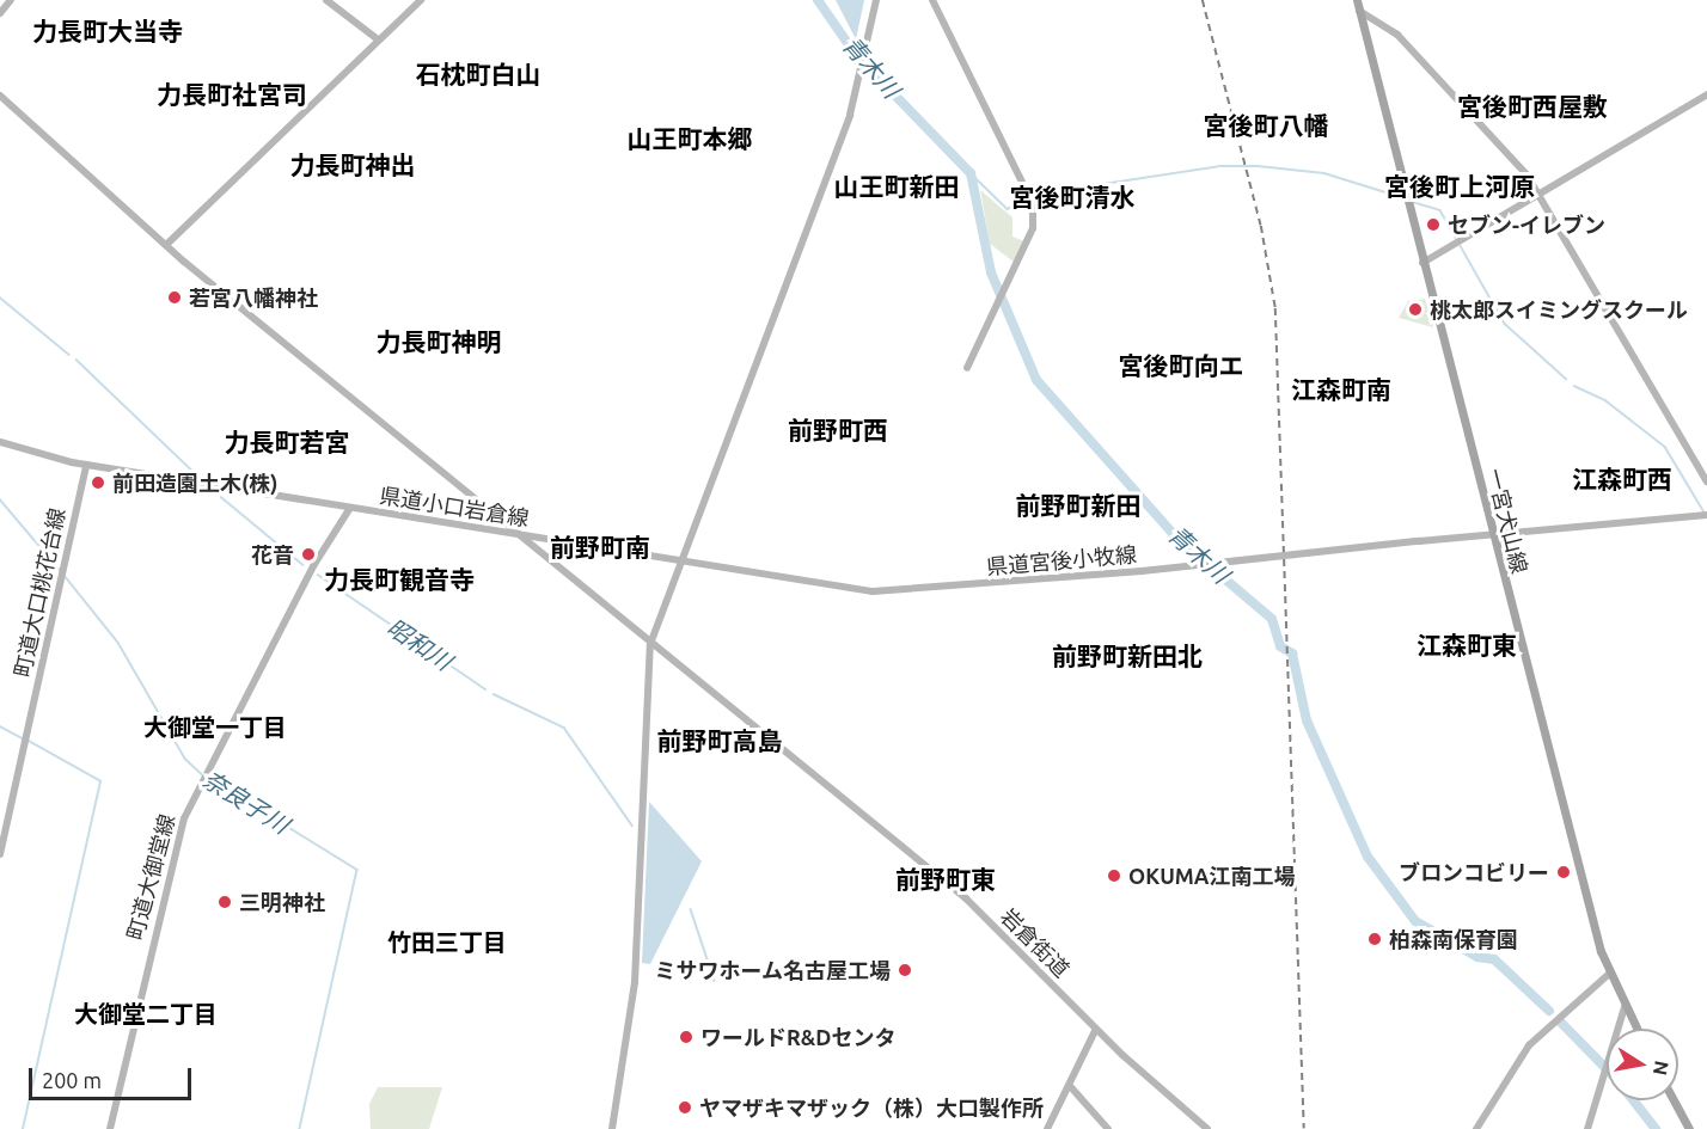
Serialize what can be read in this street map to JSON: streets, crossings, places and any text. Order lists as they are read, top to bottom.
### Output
{
  "streets": {
    "main road": ["一宮犬山線"],
    "street": [
      "県道小口岩倉線",
      "県道宮後小牧線",
      "町道大口桃花台線",
      "町道大御堂線",
      "岩倉街道"
    ]
  },
  "crossings": [
    ["県道小口岩倉線", "県道宮後小牧線"],
    ["県道小口岩倉線", "町道大口桃花台線"],
    ["県道小口岩倉線", "町道大御堂線"],
    ["県道小口岩倉線", "岩倉街道"],
    ["一宮犬山線", "県道宮後小牧線"]
  ],
  "districts": [
    "力長町大当寺",
    "石枕町白山",
    "力長町社宮司",
    "宮後町西屋敷",
    "宮後町八幡",
    "山王町本郷",
    "力長町神出",
    "山王町新田",
    "宮後町上河原",
    "宮後町清水",
    "力長町神明",
    "宮後町向エ",
    "江森町南",
    "前野町西",
    "力長町若宮",
    "江森町西",
    "前野町新田",
    "前野町南",
    "力長町観音寺",
    "江森町東",
    "前野町新田北",
    "大御堂一丁目",
    "前野町高島",
    "前野町東",
    "竹田三丁目",
    "大御堂二丁目"
  ],
  "water": ["青木川", "昭和川", "奈良子川"],
  "places": [
    "セブン-イレブン",
    "若宮八幡神社",
    "桃太郎スイミングスクール",
    "前田造園土木(株)",
    "花音",
    "ブロンコビリー",
    "OKUMA江南工場",
    "三明神社",
    "柏森南保育園",
    "ミサワホーム名古屋工場",
    "ワールドR&Dセンタ",
    "ヤマザキマザック（株）大口製作所"
  ],
  "scale_bar": "200 m",
  "north": "right"
}
